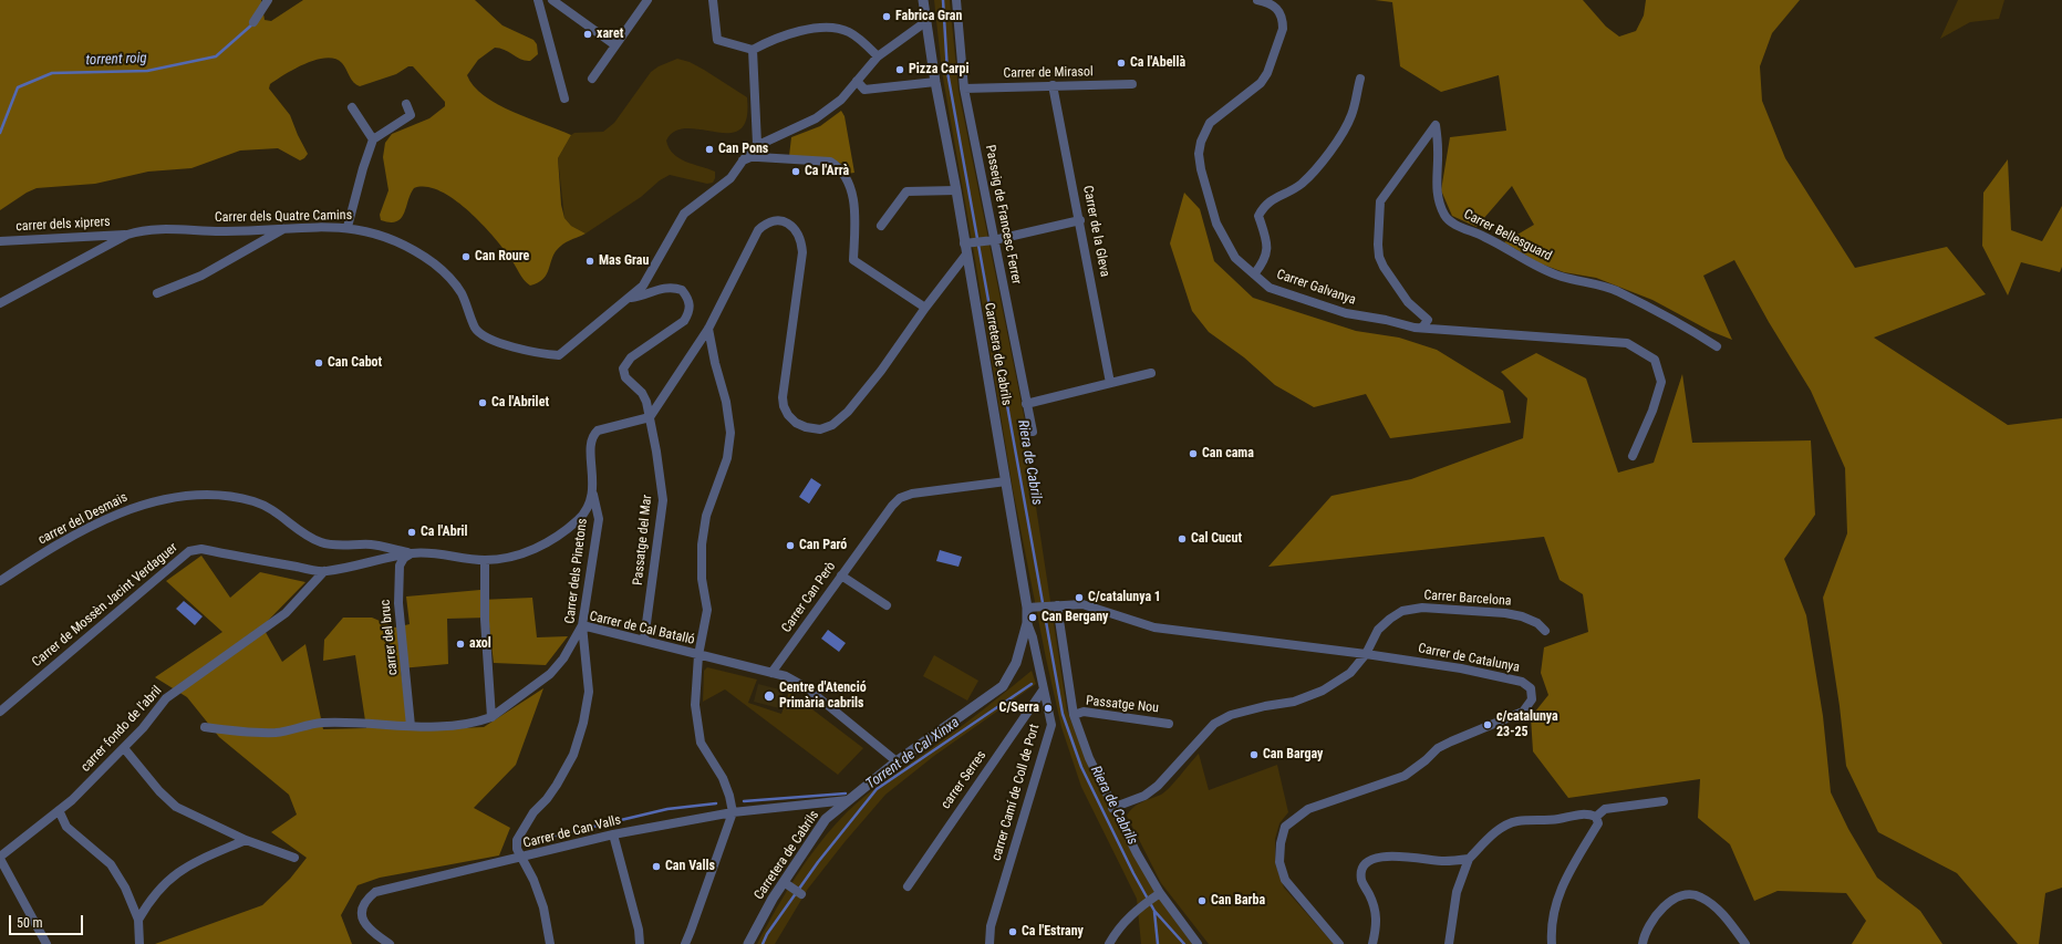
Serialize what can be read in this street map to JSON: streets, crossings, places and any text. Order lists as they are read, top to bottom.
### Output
{
  "streets": {
    "street": [
      "Carrer de Mirasol",
      "Passeig de Francesc Ferrer",
      "Carrer dels Quatre Camins",
      "carrer dels xiprers",
      "Carrer de la Gleva",
      "Carrer Bellesguard",
      "Carrer Galvanya",
      "Carretera de Cabrils",
      "carrer del Desmais",
      "Passatge del Mar",
      "Carrer dels Pinetons",
      "Carrer Can Però",
      "Carrer Barcelona",
      "Carrer de Mossèn Jacint Verdaguer",
      "Carrer de Cal Batalló",
      "carrer del bruc",
      "Carrer de Catalunya",
      "Passatge Nou",
      "carrer fondo de l'abril",
      "carrer Serres",
      "carrer Camí de Coll de Port",
      "Carrer de Can Valls"
    ]
  },
  "crossings": [
    ["Carrer de Mirasol", "Passeig de Francesc Ferrer"],
    ["Carrer de Mirasol", "Carrer de la Gleva"],
    ["Carrer dels Quatre Camins", "carrer dels xiprers"],
    ["Carrer dels Quatre Camins", "Carretera de Cabrils"],
    ["Carrer dels Quatre Camins", "Passatge del Mar"],
    ["Carrer Bellesguard", "Carrer Galvanya"],
    ["Carretera de Cabrils", "Carrer Can Però"],
    ["Carretera de Cabrils", "Carrer de Cal Batalló"],
    ["Carretera de Cabrils", "Carrer de Catalunya"],
    ["Carretera de Cabrils", "carrer Camí de Coll de Port"],
    ["Carretera de Cabrils", "Carrer de Can Valls"],
    ["carrer del Desmais", "Carrer de Mossèn Jacint Verdaguer"],
    ["carrer del Desmais", "carrer del bruc"],
    ["Passatge del Mar", "Carrer de Mossèn Jacint Verdaguer"],
    ["Passatge del Mar", "Carrer de Cal Batalló"],
    ["Carrer dels Pinetons", "Carrer de Mossèn Jacint Verdaguer"],
    ["Carrer dels Pinetons", "Carrer de Cal Batalló"],
    ["Carrer dels Pinetons", "Carrer de Can Valls"],
    ["Carrer Can Però", "Carrer de Cal Batalló"],
    ["Carrer Barcelona", "Carrer de Catalunya"],
    ["Carrer de Mossèn Jacint Verdaguer", "carrer del bruc"],
    ["Carrer de Mossèn Jacint Verdaguer", "carrer fondo de l'abril"],
    ["Carrer de Cal Batalló", "carrer del bruc"],
    ["carrer Serres", "carrer Camí de Coll de Port"]
  ],
  "water": ["torrent roig", "Riera de Cabrils", "Torrent de Cal Xinxa"],
  "places": [
    "Fabrica Gran",
    "xaret",
    "Ca l'Abellà",
    "Pizza Carpi",
    "Can Pons",
    "Ca l'Arrà",
    "Can Roure",
    "Mas Grau",
    "Can Cabot",
    "Ca l'Abrilet",
    "Can cama",
    "Ca l'Abril",
    "Cal Cucut",
    "Can Paró",
    "C/catalunya 1",
    "Can Bergany",
    "axol",
    "Centre d'Atenció Primària cabrils",
    "C/Serra",
    "c/catalunya 23-25",
    "Can Bargay",
    "Can Valls",
    "Can Barba",
    "Ca l'Estrany"
  ],
  "scale_bar": "50 m"
}
